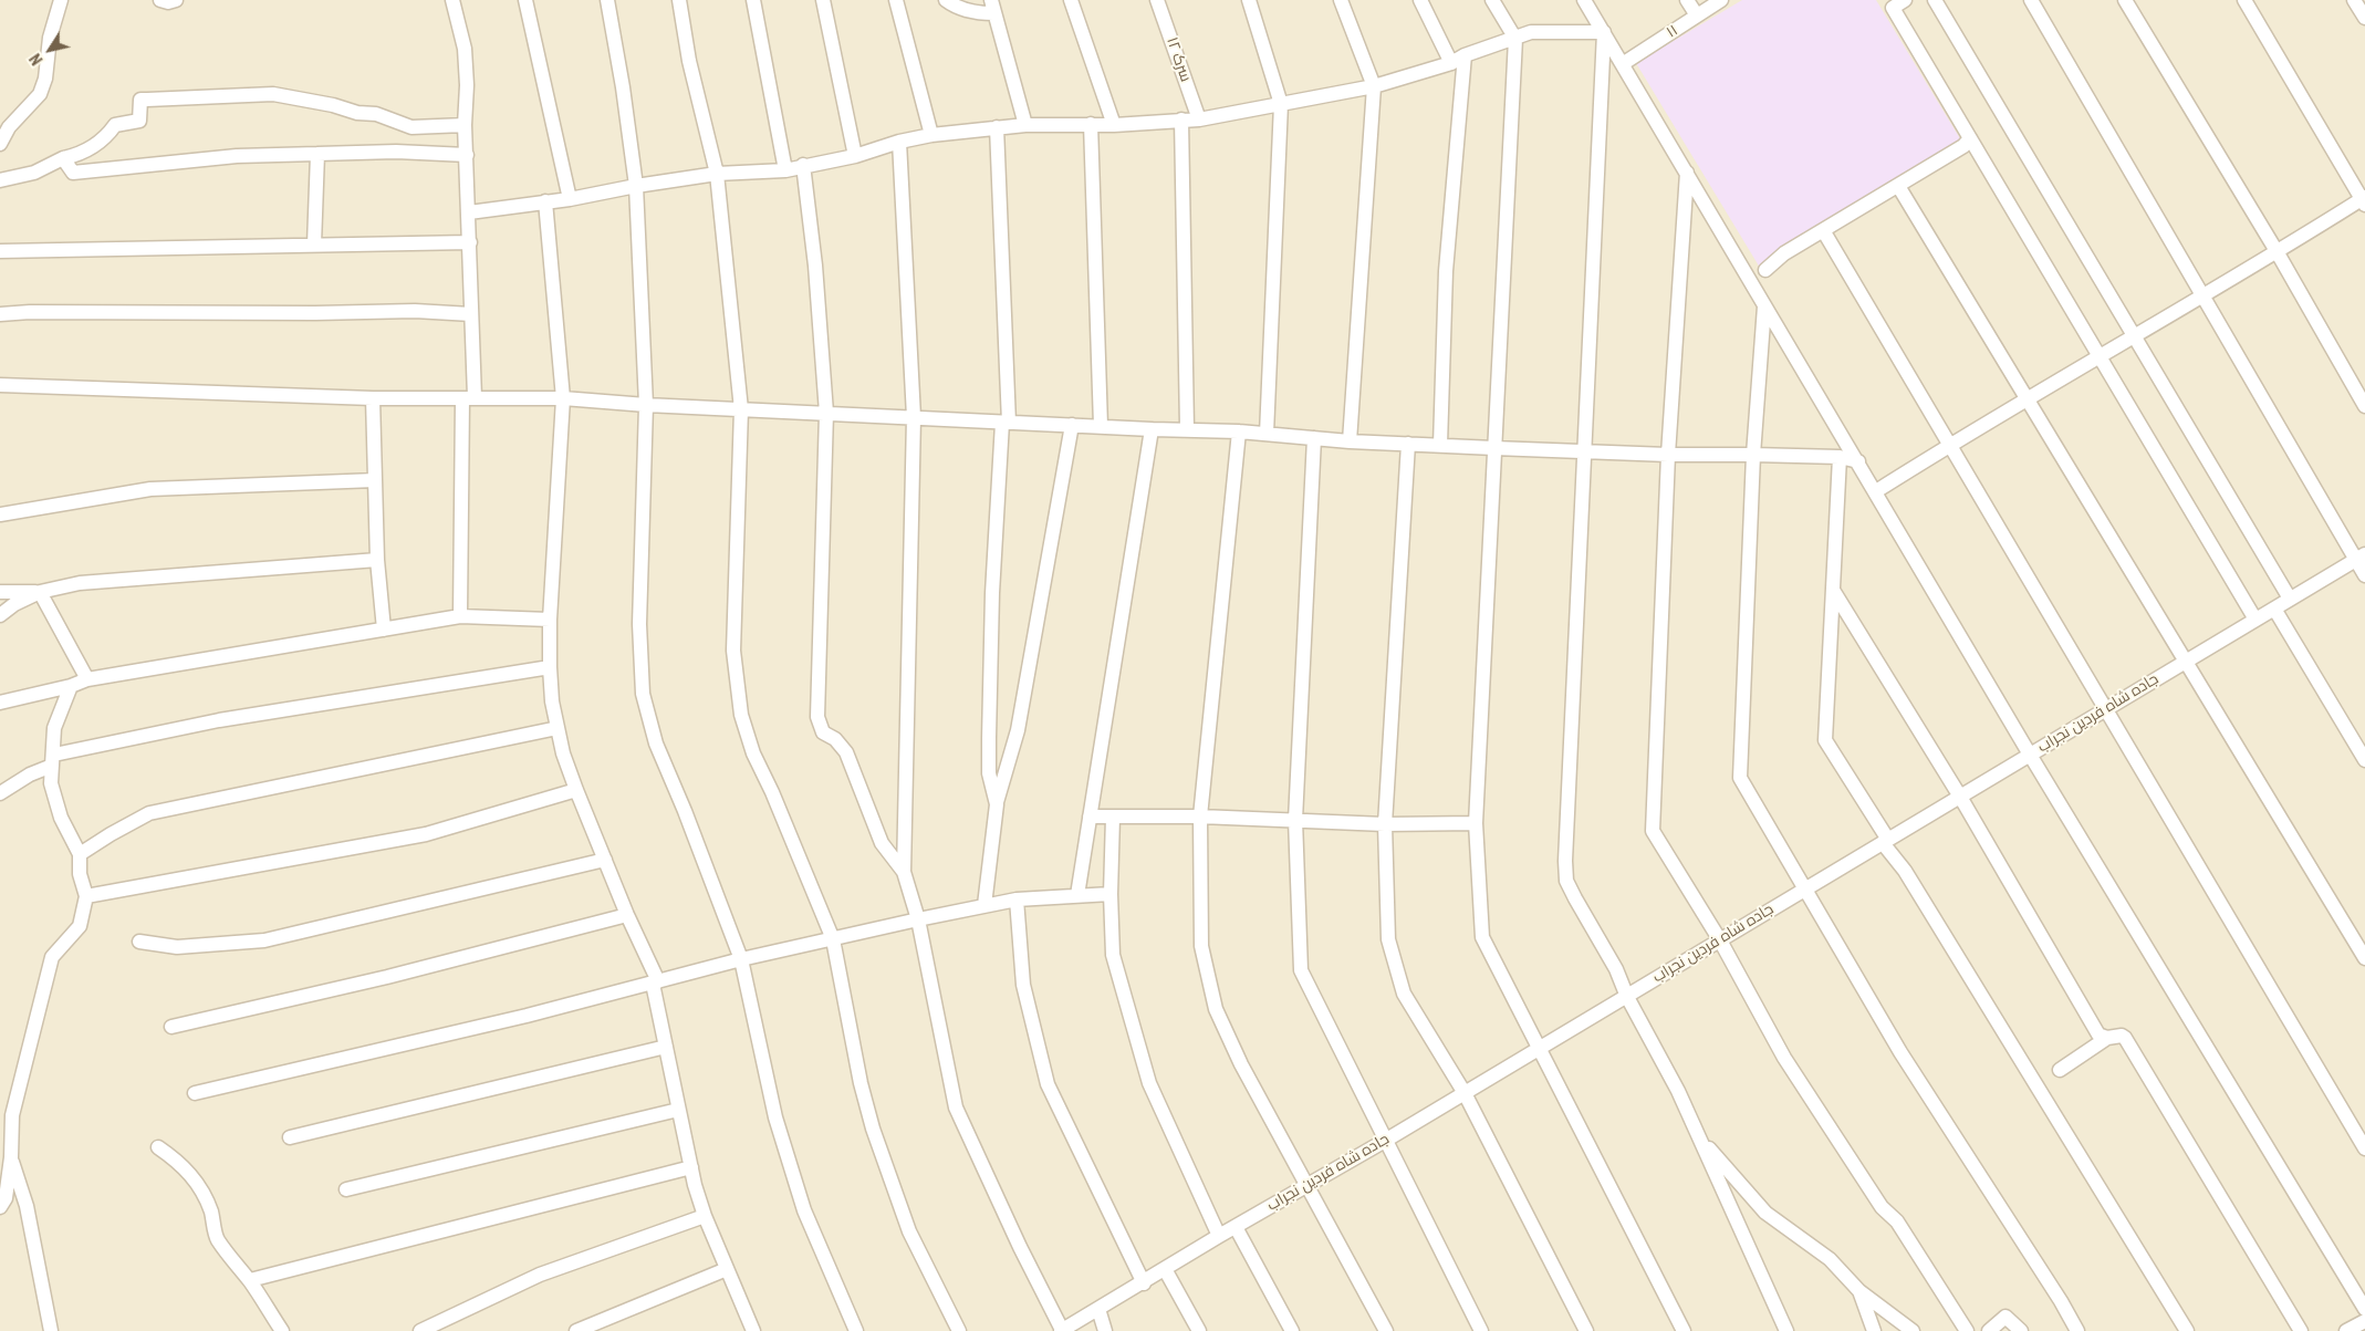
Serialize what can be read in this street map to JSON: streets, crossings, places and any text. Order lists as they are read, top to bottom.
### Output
{
  "streets": {
    "street": ["۱۱", "سرک ۱۲", "جاده شاه فردین نجراب"]
  },
  "north": "bottom left"
}
